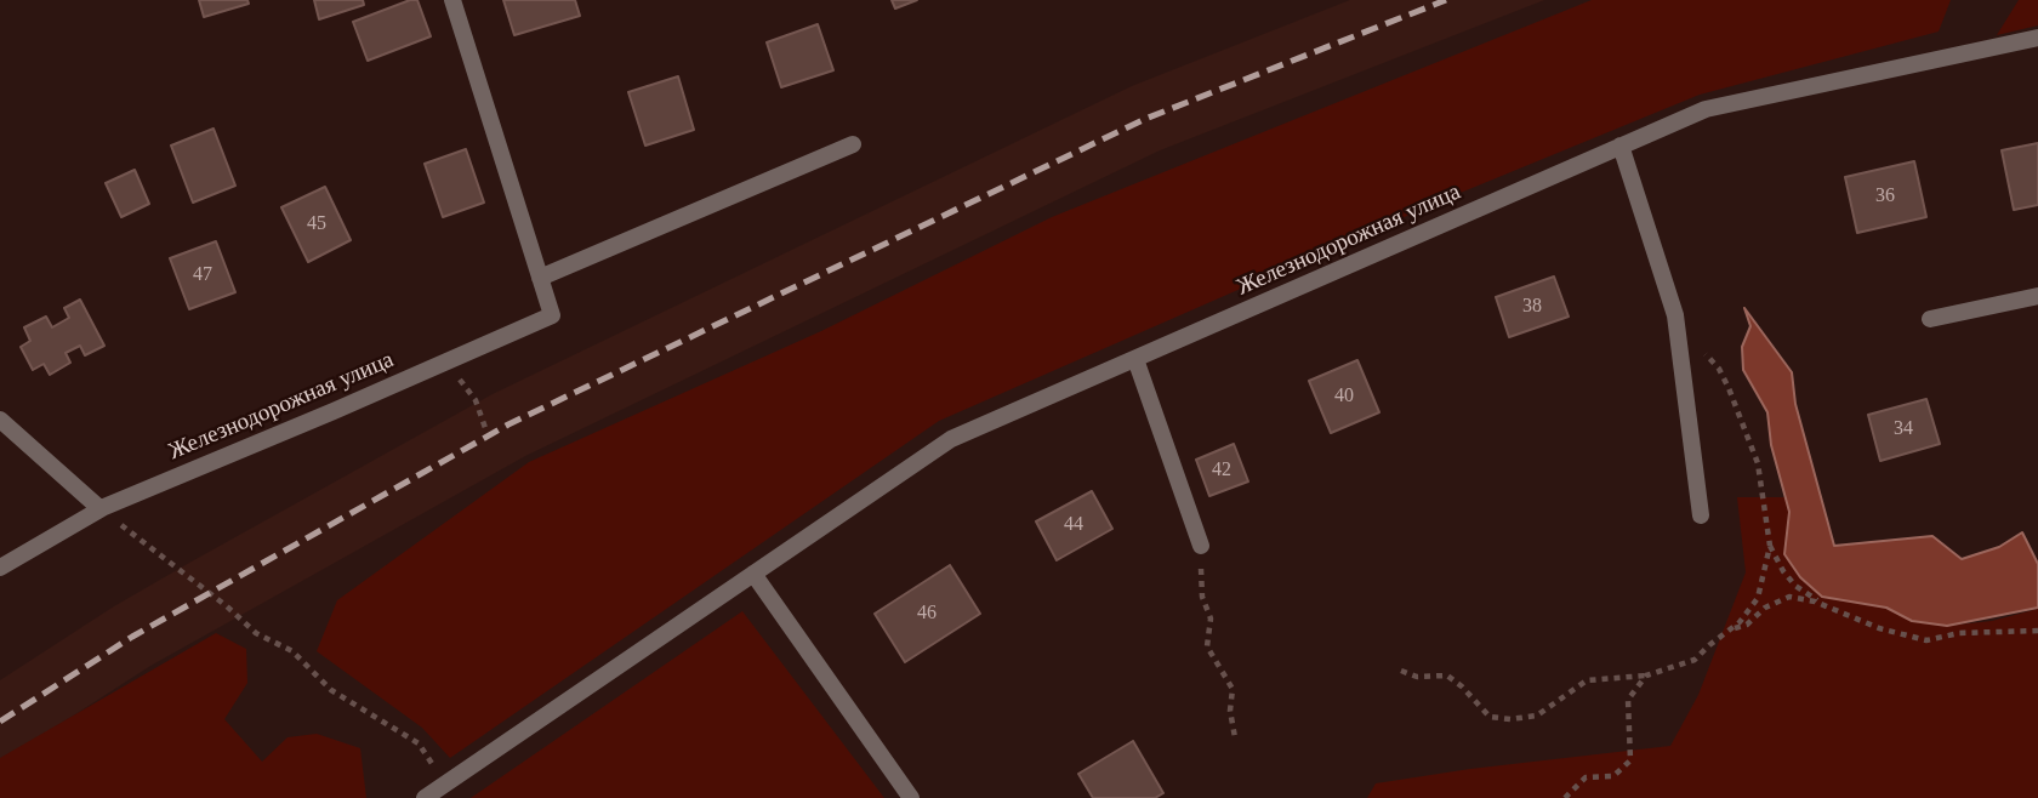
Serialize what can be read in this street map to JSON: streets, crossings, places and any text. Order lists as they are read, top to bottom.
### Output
{
  "streets": {
    "street": ["Железнодорожная улица"]
  },
  "house_numbers": [
    "36",
    "45",
    "47",
    "38",
    "40",
    "34",
    "42",
    "44",
    "46"
  ]
}
